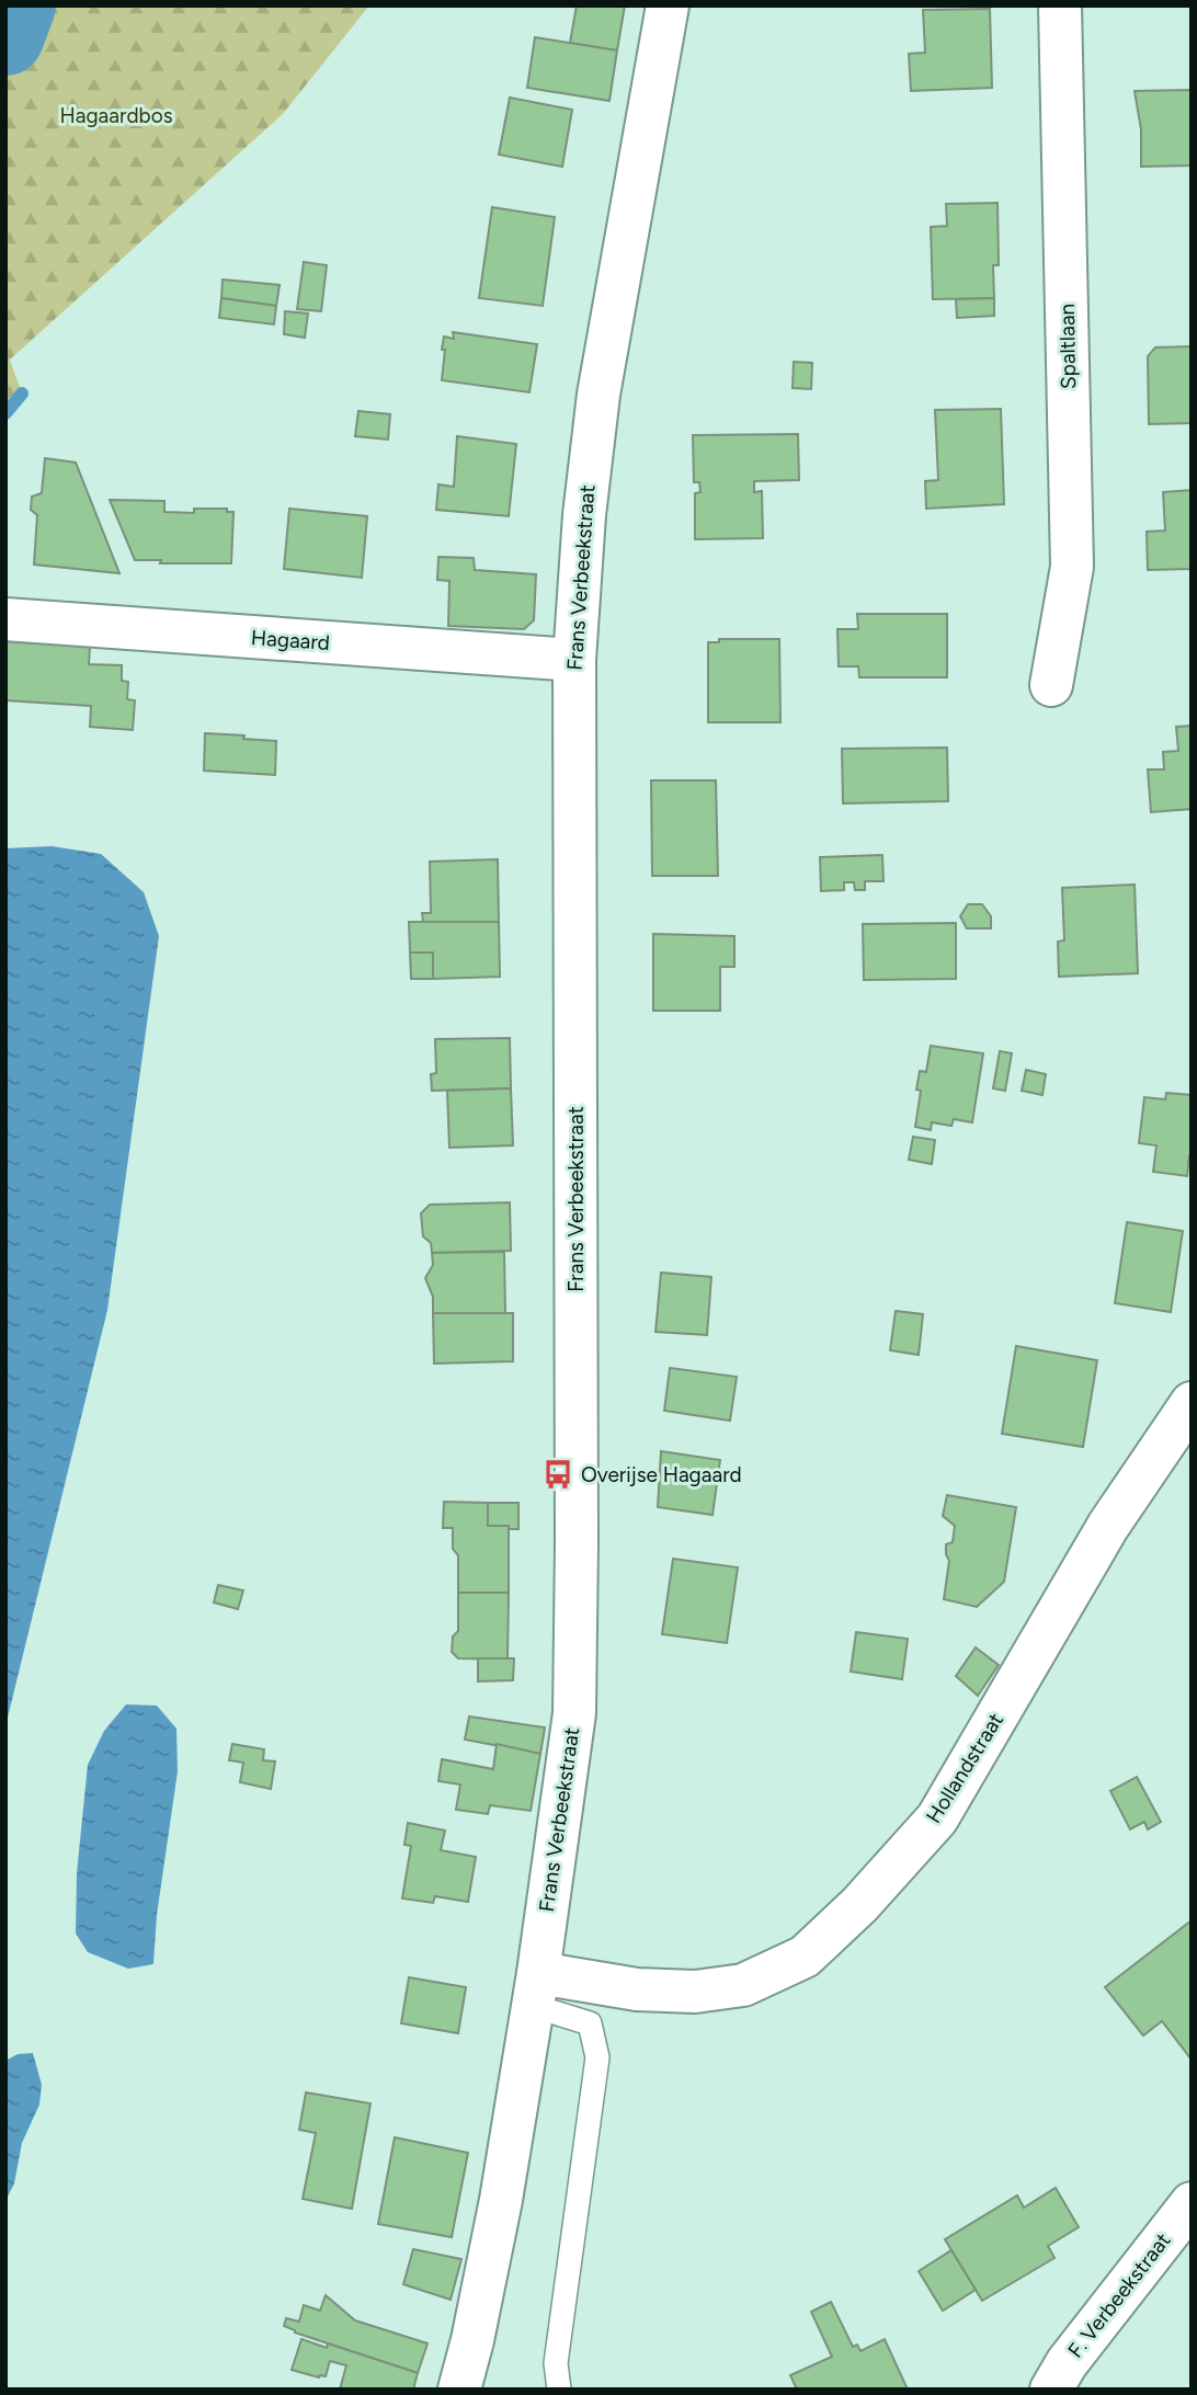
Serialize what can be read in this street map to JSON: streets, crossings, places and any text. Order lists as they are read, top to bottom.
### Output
{
  "streets": {
    "street": [
      "Spaltlaan",
      "Frans Verbeekstraat",
      "Hagaard",
      "Hollandstraat",
      "F. Verbeekstraat"
    ]
  },
  "crossings": [
    ["Frans Verbeekstraat", "Hagaard"],
    ["Frans Verbeekstraat", "Hollandstraat"]
  ],
  "parks": ["Hagaardbos"],
  "places": {
    "bus stop": ["Overijse Hagaard"]
  }
}
